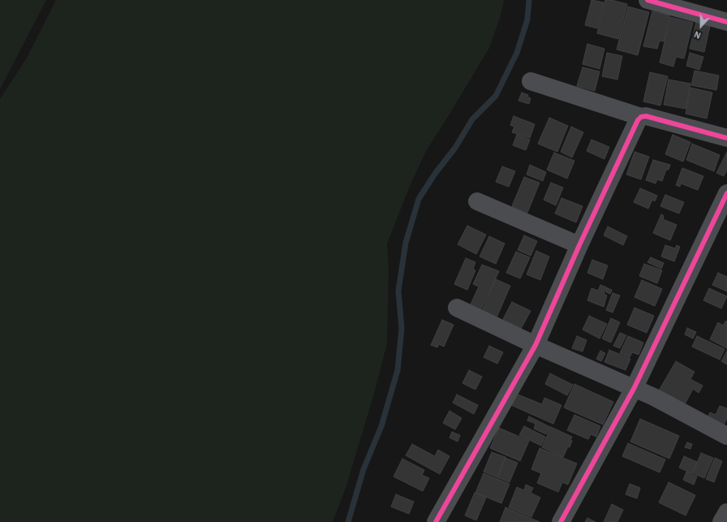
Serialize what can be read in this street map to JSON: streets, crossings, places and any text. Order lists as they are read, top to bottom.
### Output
{
  "north": "bottom"
}
